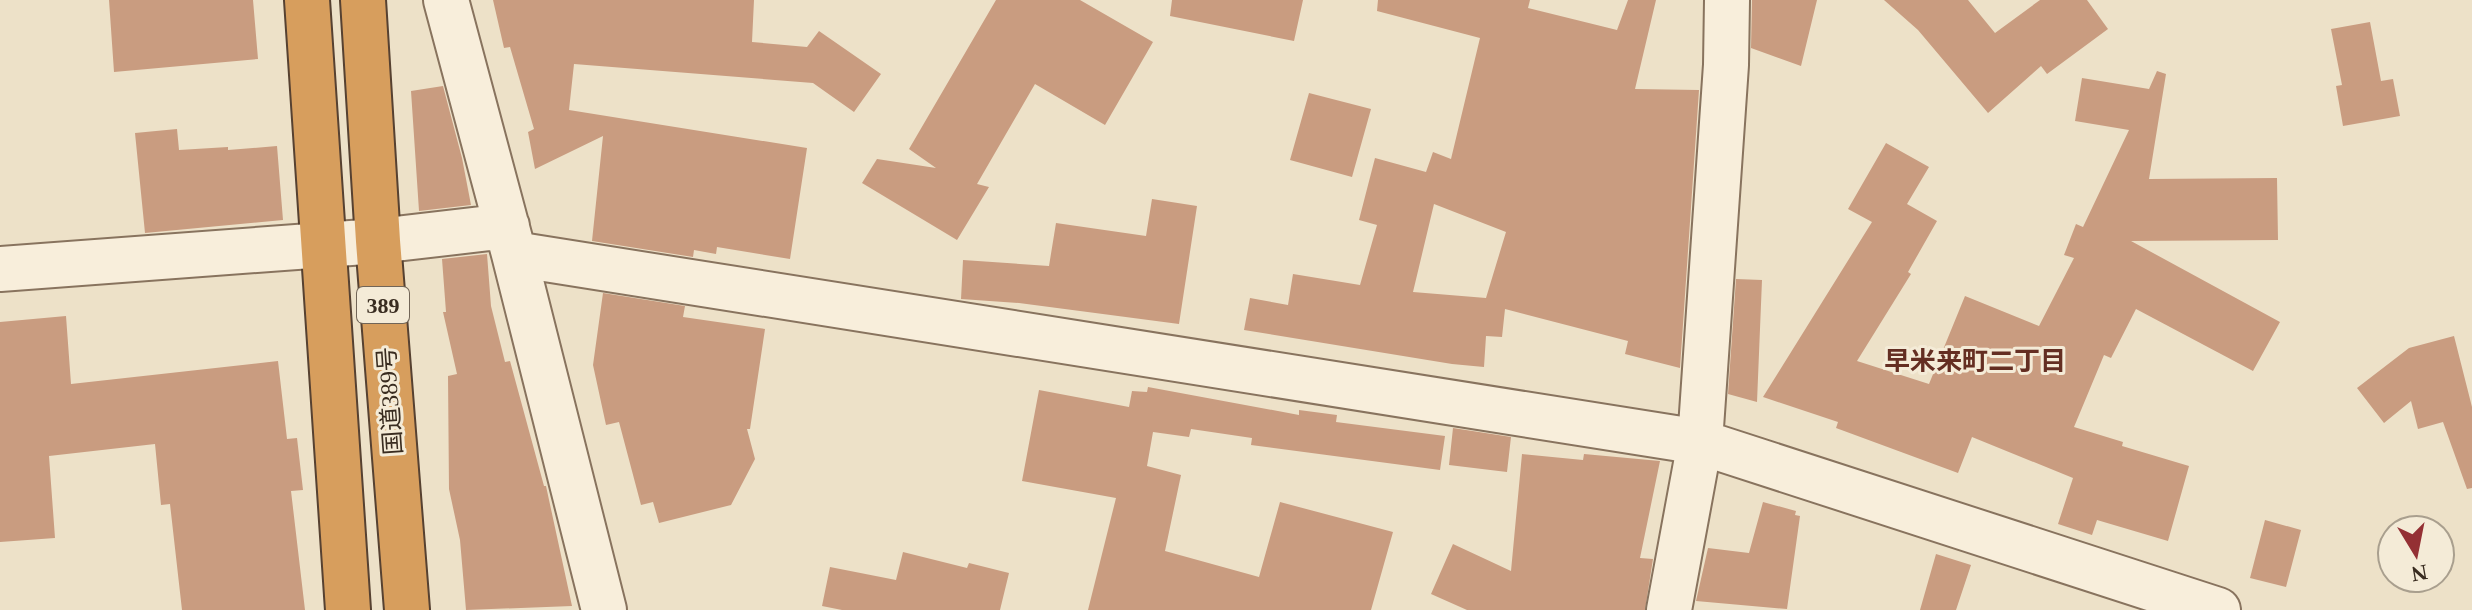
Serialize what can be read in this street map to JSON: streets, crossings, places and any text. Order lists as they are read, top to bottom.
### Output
{
  "streets": {
    "highway": ["389", "国道389号"]
  },
  "districts": ["早米来町二丁目"],
  "north": "bottom"
}
